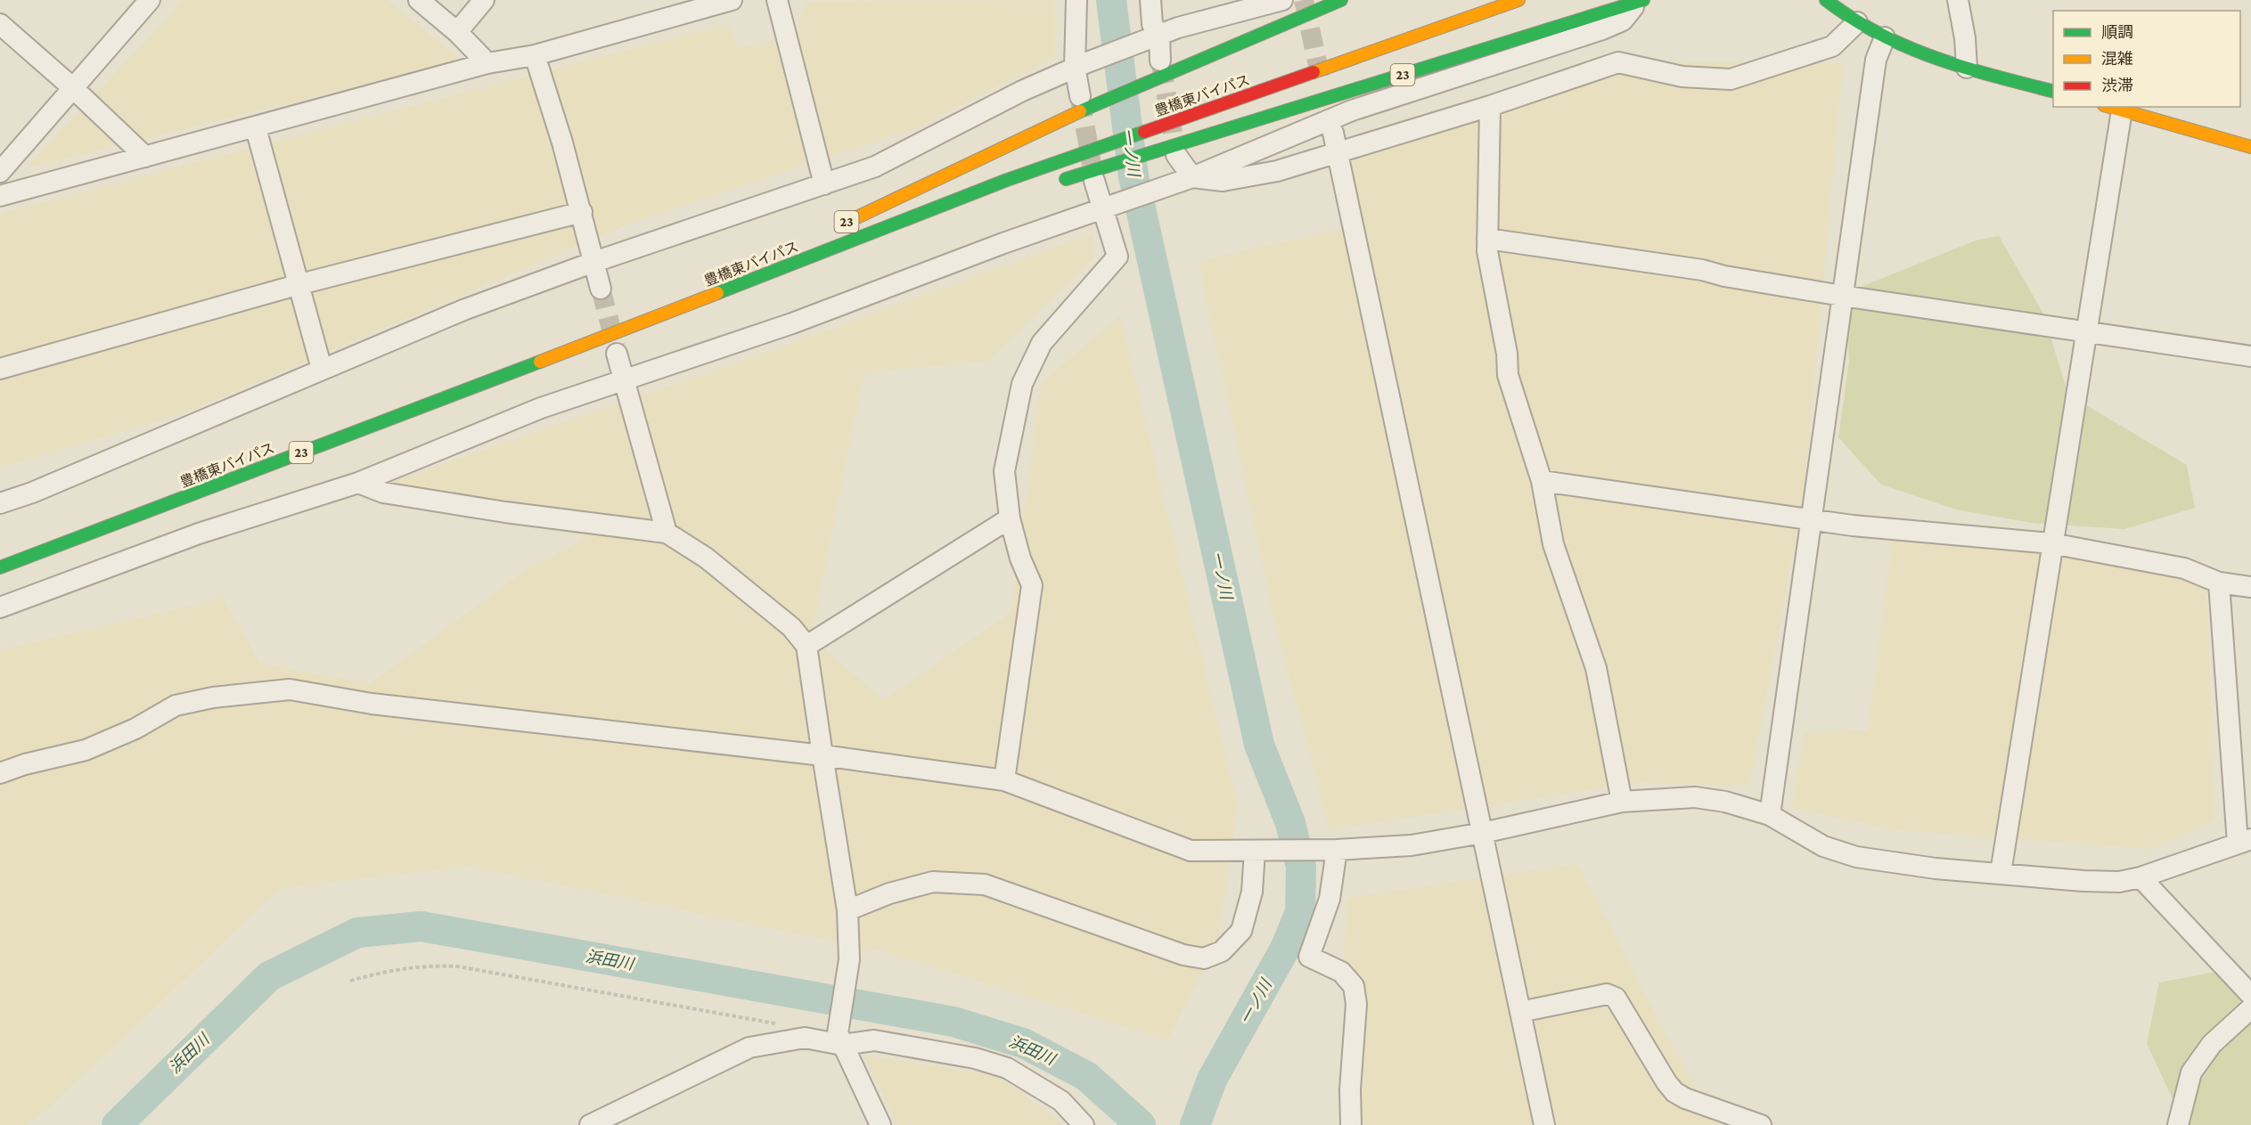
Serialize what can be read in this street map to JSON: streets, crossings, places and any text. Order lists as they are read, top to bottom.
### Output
{
  "streets": {
    "main road": ["23", "豊橋東バイパス"]
  },
  "crossings": [
    ["23", "豊橋東バイパス"]
  ],
  "water": ["一ノ川", "浜田川"],
  "legend": ["順調", "混雑", "渋滞"]
}
